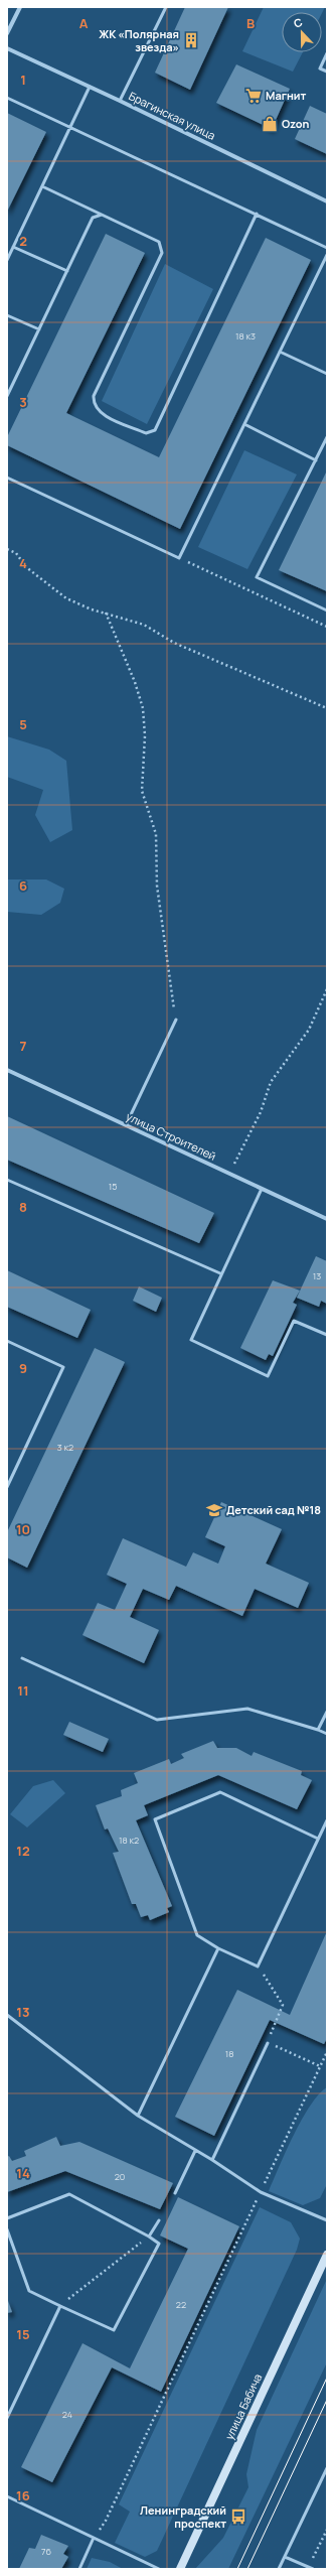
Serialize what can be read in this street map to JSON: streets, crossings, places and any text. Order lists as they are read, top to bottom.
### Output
{
  "streets": {
    "street": ["Брагинская улица", "улица Строителей", "улица Бабича"]
  },
  "places": {
    "building": ["ЖК «Полярная звезда»"],
    "supermarket": ["Магнит"],
    "shop": ["Ozon"],
    "school or university": ["Детский сад №18"],
    "bus stop": ["Ленинградский проспект"]
  },
  "house_numbers": [
    "18 к3",
    "15",
    "13",
    "3 к2",
    "18 к2",
    "18",
    "20",
    "22",
    "24",
    "76"
  ],
  "north": "top",
  "grid": {
    "columns": ["A", "B"],
    "rows": [
      "1",
      "2",
      "3",
      "4",
      "5",
      "6",
      "7",
      "8",
      "9",
      "10",
      "11",
      "12",
      "13",
      "14",
      "15",
      "16"
    ]
  }
}
